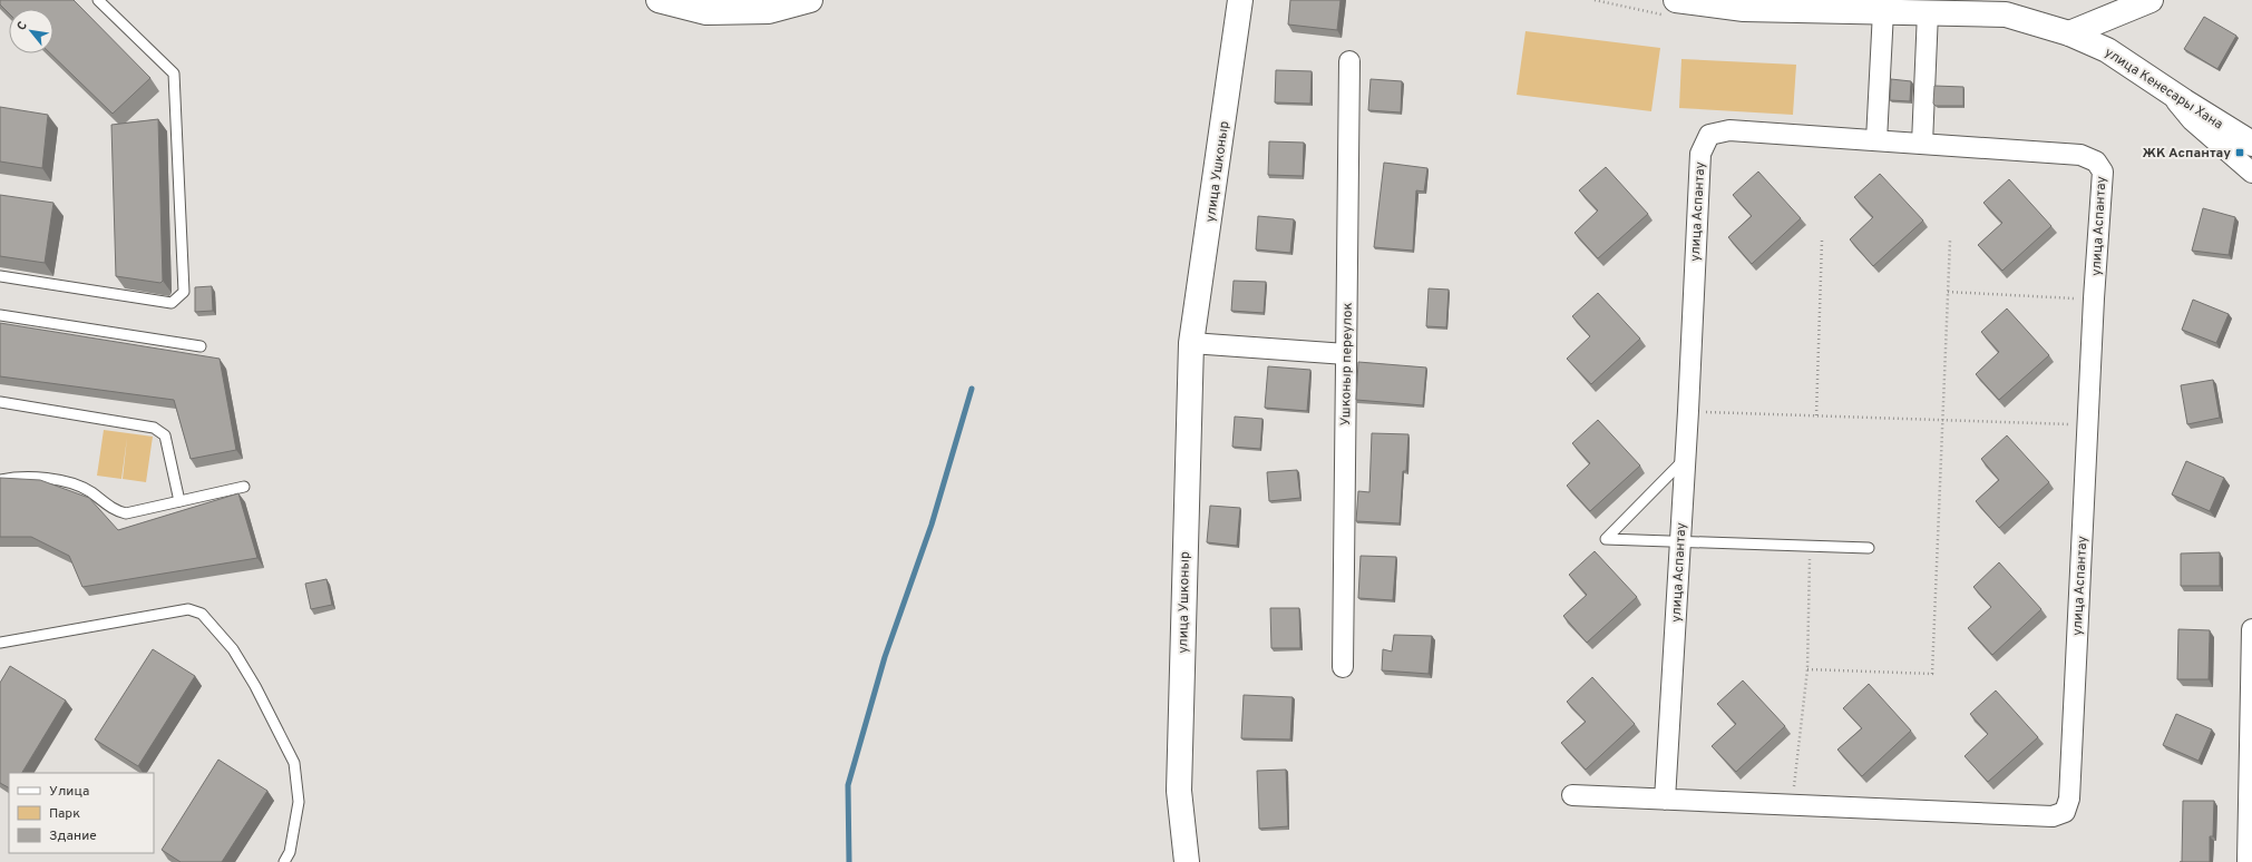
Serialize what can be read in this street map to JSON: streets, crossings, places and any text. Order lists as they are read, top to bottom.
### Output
{
  "streets": {
    "street": [
      "улица Кенесары Хана",
      "улица Ушконыр",
      "улица Аспантау",
      "Ушконыр переулок"
    ]
  },
  "places": {
    "transit": ["ЖК Аспантау"]
  },
  "legend": ["Улица", "Парк", "Здание"],
  "north": "top left"
}
